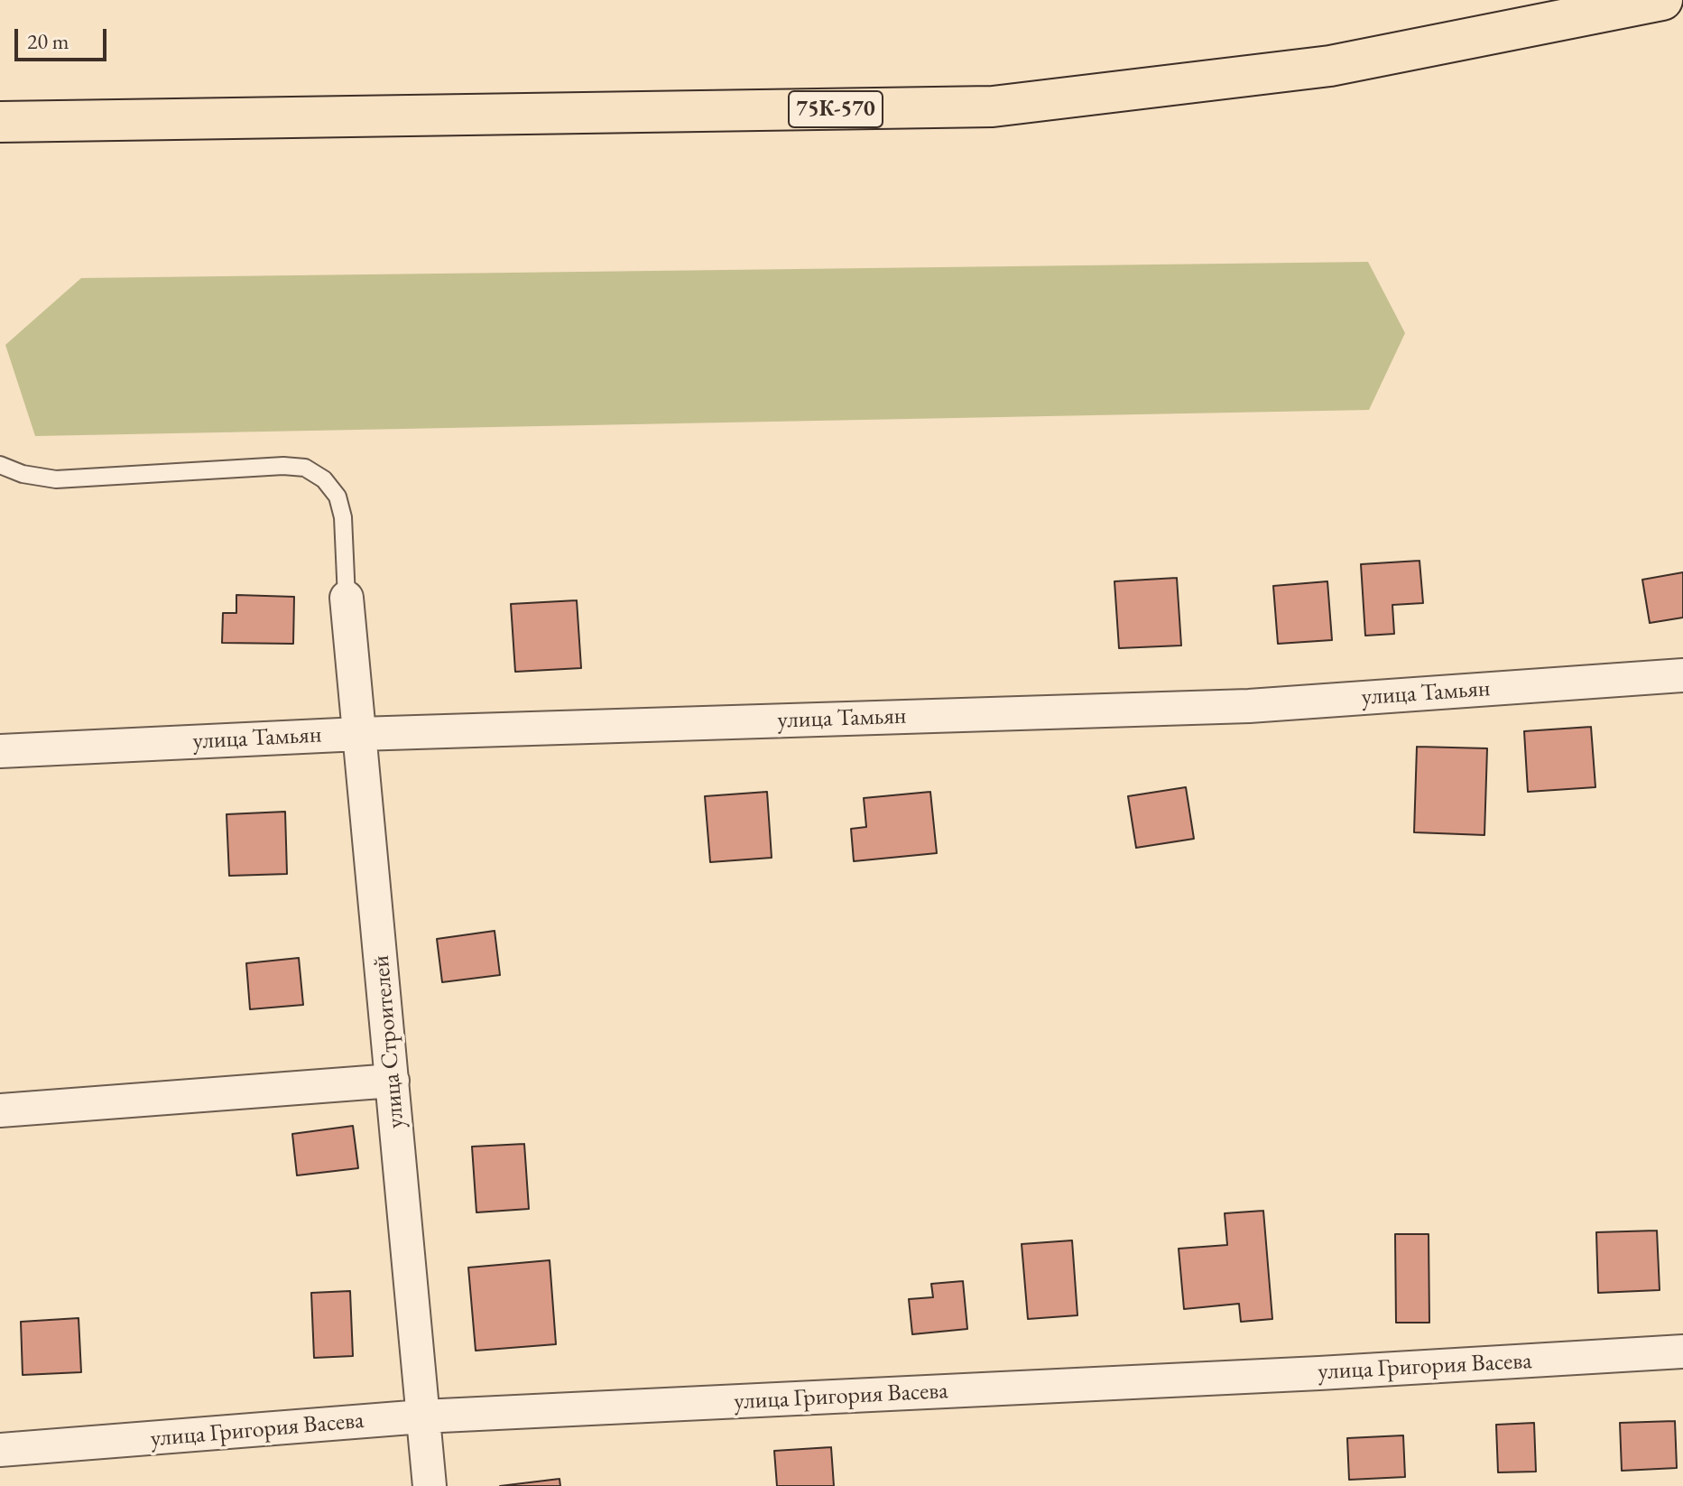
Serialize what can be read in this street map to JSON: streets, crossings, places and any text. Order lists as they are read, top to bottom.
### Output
{
  "streets": {
    "main road": ["75К-570"],
    "street": ["улица Тамьян", "улица Строителей", "улица Григория Васева"]
  },
  "crossings": [
    ["улица Тамьян", "улица Строителей"],
    ["улица Строителей", "улица Григория Васева"]
  ],
  "scale_bar": "20 m"
}
